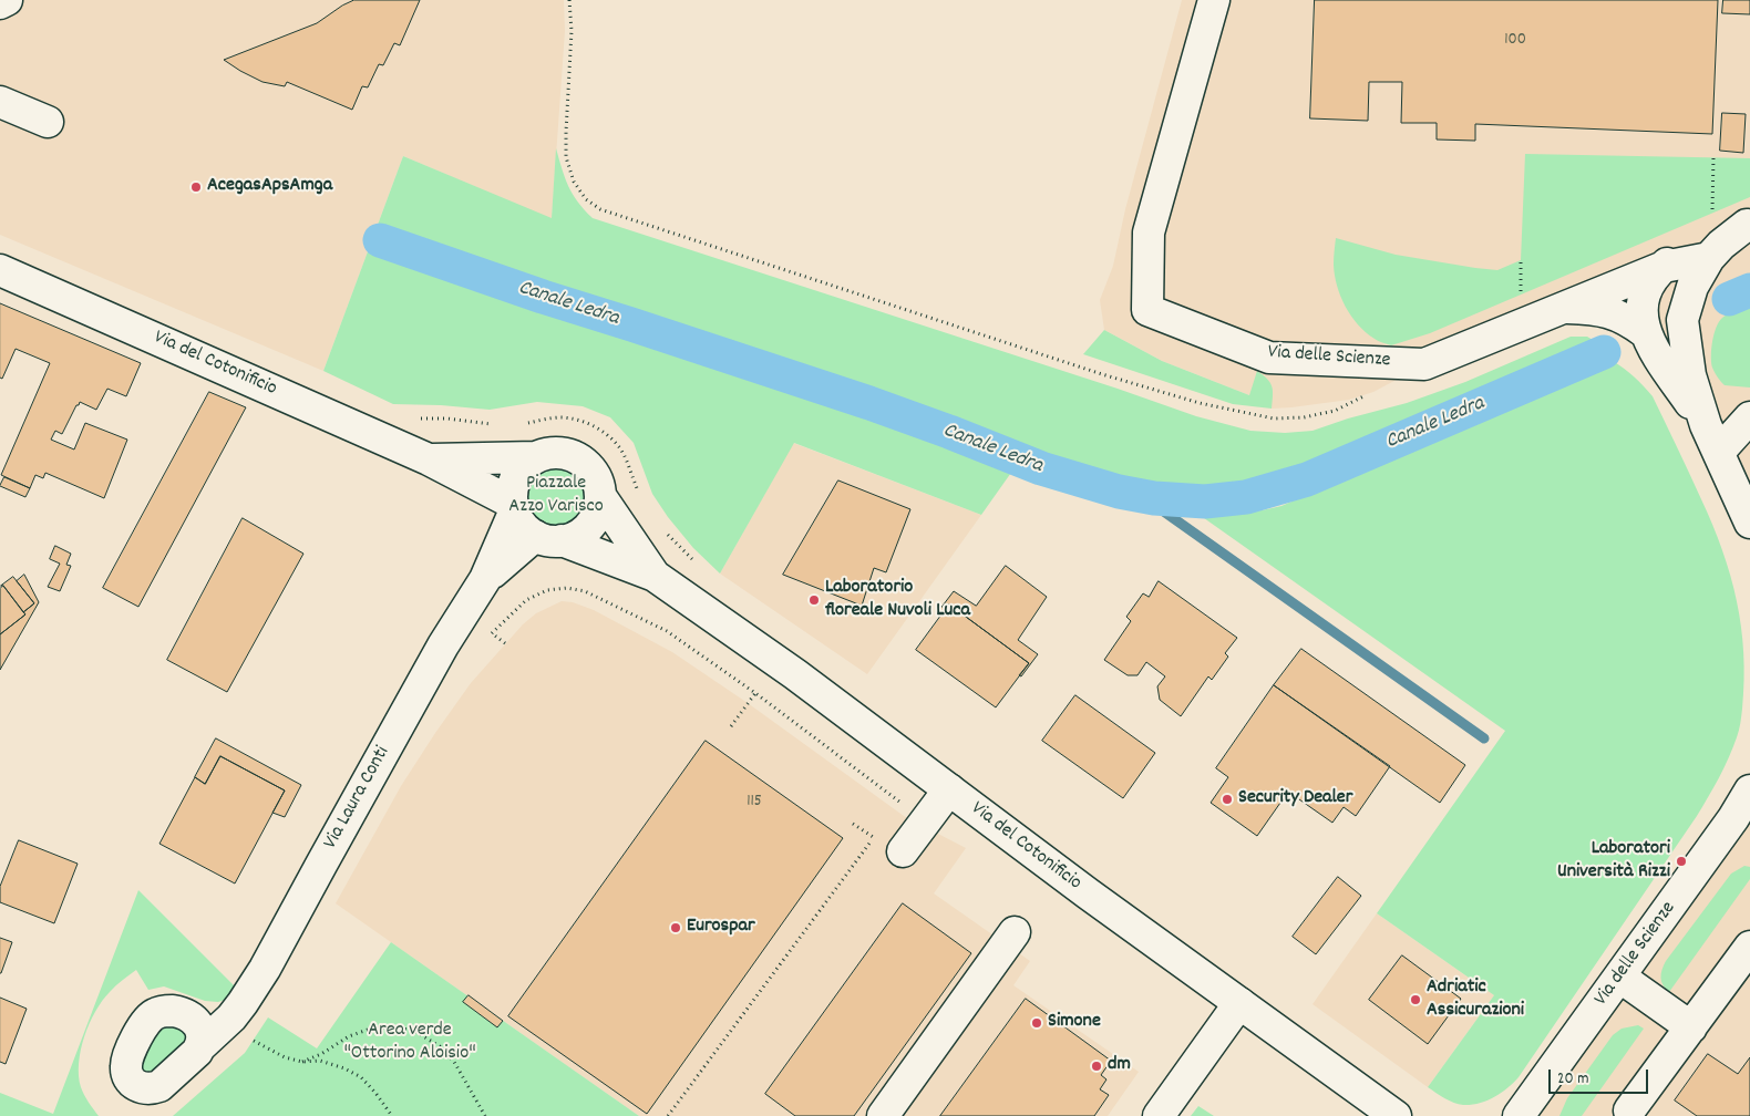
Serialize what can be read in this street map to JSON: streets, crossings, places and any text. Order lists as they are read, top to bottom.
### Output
{
  "streets": {
    "main road": ["Via delle Scienze", "Via del Cotonificio", "Via Laura Conti"]
  },
  "crossings": [
    ["Via del Cotonificio", "Via Laura Conti"]
  ],
  "water": ["Canale Ledra"],
  "parks": ["Piazzale Azzo Varisco", "Area verde \"Ottorino Aloisio\""],
  "places": [
    "AcegasApsAmga",
    "Laboratorio floreale Nuvoli Luca",
    "Security Dealer",
    "Laboratori Università Rizzi",
    "Eurospar",
    "Adriatic Assicurazioni",
    "Simone",
    "dm"
  ],
  "house_numbers": ["100", "115"],
  "scale_bar": "20 m"
}
